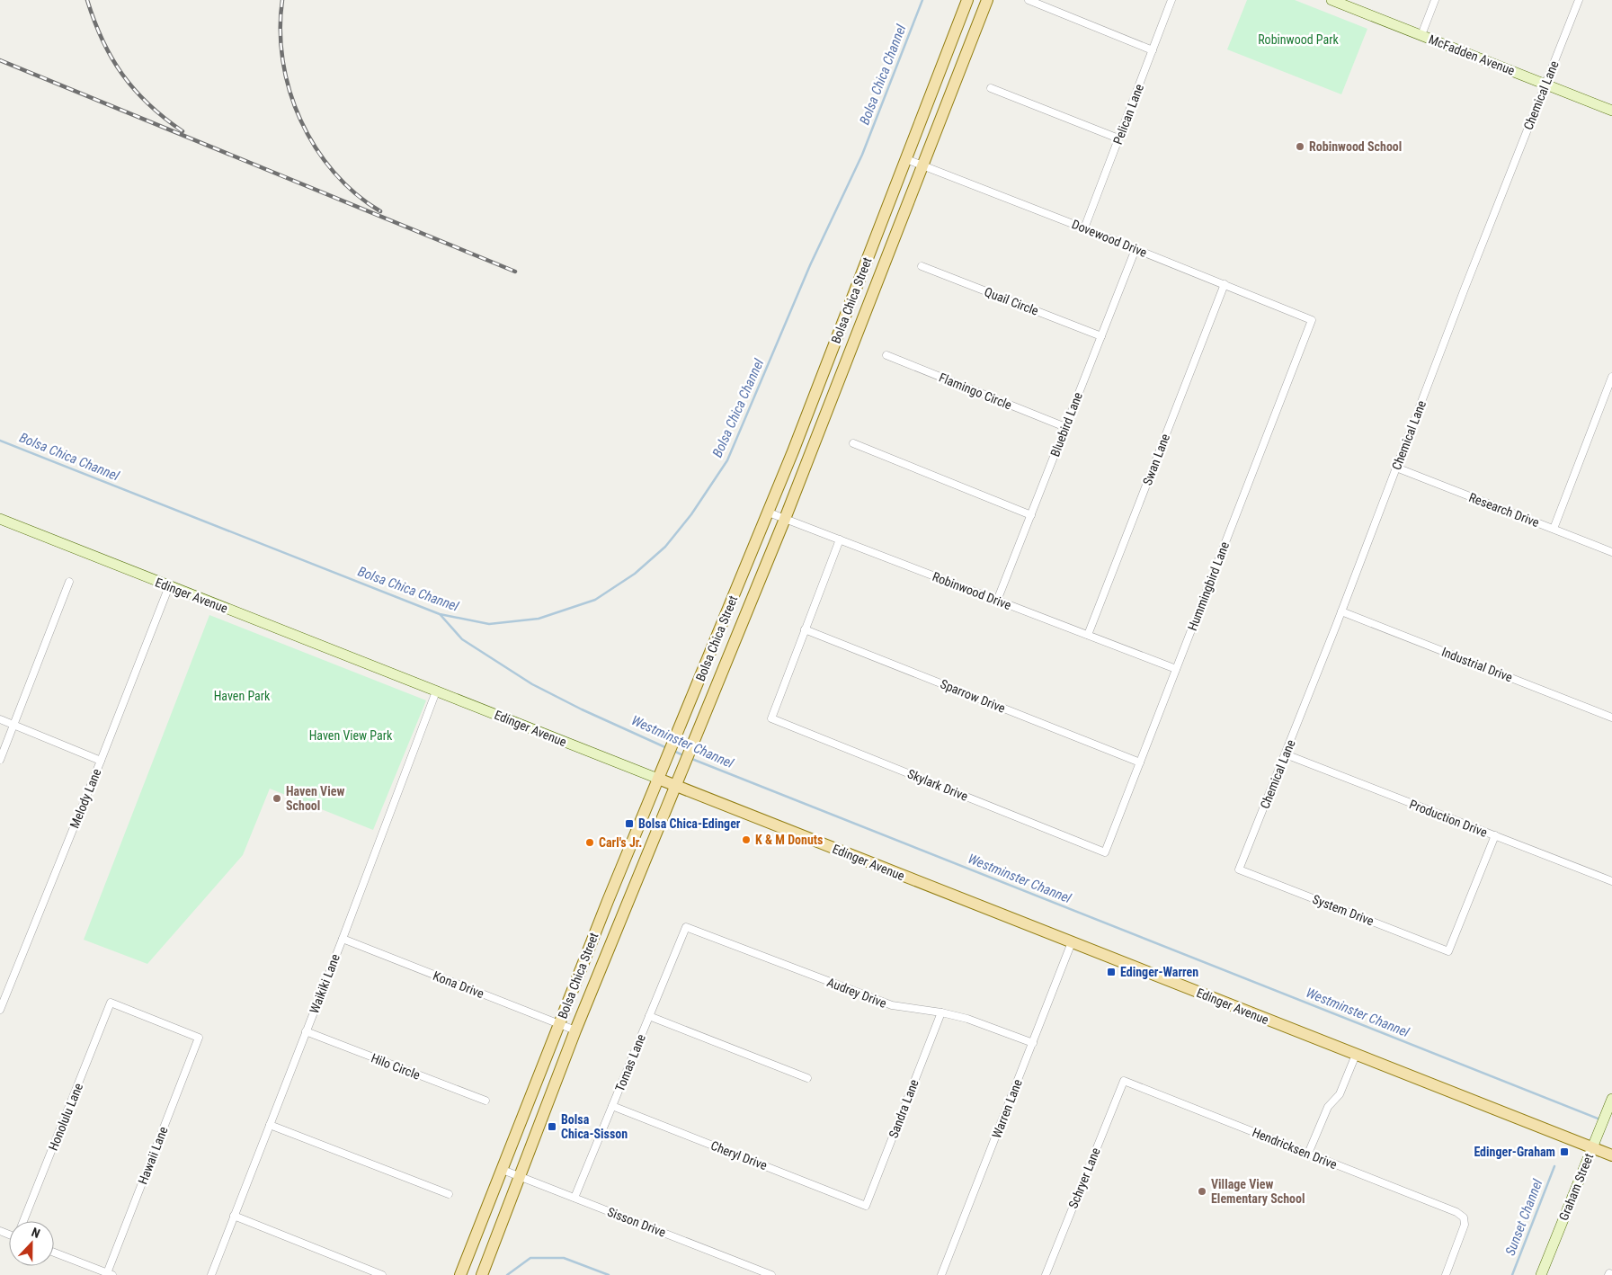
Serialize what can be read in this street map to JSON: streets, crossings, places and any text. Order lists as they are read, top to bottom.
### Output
{
  "streets": {
    "main road": [
      "McFadden Avenue",
      "Bolsa Chica Street",
      "Edinger Avenue",
      "Graham Street"
    ],
    "street": [
      "Chemical Lane",
      "Pelican Lane",
      "Dovewood Drive",
      "Quail Circle",
      "Flamingo Circle",
      "Bluebird Lane",
      "Swan Lane",
      "Research Drive",
      "Hummingbird Lane",
      "Robinwood Drive",
      "Industrial Drive",
      "Sparrow Drive",
      "Skylark Drive",
      "Melody Lane",
      "Production Drive",
      "System Drive",
      "Waikiki Lane",
      "Kona Drive",
      "Audrey Drive",
      "Tomas Lane",
      "Hilo Circle",
      "Sandra Lane",
      "Warren Lane",
      "Honolulu Lane",
      "Hendricksen Drive",
      "Hawaii Lane",
      "Cheryl Drive",
      "Schryer Lane",
      "Sisson Drive"
    ]
  },
  "crossings": [
    ["McFadden Avenue", "Chemical Lane"],
    ["Chemical Lane", "Research Drive"],
    ["Chemical Lane", "Industrial Drive"],
    ["Chemical Lane", "Production Drive"],
    ["Chemical Lane", "System Drive"],
    ["Pelican Lane", "Dovewood Drive"],
    ["Dovewood Drive", "Bolsa Chica Street"],
    ["Dovewood Drive", "Bluebird Lane"],
    ["Dovewood Drive", "Swan Lane"],
    ["Dovewood Drive", "Hummingbird Lane"],
    ["Bolsa Chica Street", "Robinwood Drive"],
    ["Bolsa Chica Street", "Edinger Avenue"],
    ["Bolsa Chica Street", "Kona Drive"],
    ["Bolsa Chica Street", "Sisson Drive"],
    ["Quail Circle", "Bluebird Lane"],
    ["Flamingo Circle", "Bluebird Lane"],
    ["Bluebird Lane", "Robinwood Drive"],
    ["Swan Lane", "Robinwood Drive"],
    ["Hummingbird Lane", "Robinwood Drive"],
    ["Hummingbird Lane", "Sparrow Drive"],
    ["Hummingbird Lane", "Skylark Drive"],
    ["Edinger Avenue", "Melody Lane"],
    ["Edinger Avenue", "Waikiki Lane"],
    ["Edinger Avenue", "Warren Lane"],
    ["Edinger Avenue", "Graham Street"],
    ["Sparrow Drive", "Skylark Drive"],
    ["Production Drive", "System Drive"],
    ["Waikiki Lane", "Kona Drive"],
    ["Waikiki Lane", "Hilo Circle"],
    ["Audrey Drive", "Tomas Lane"],
    ["Audrey Drive", "Sandra Lane"],
    ["Audrey Drive", "Warren Lane"],
    ["Tomas Lane", "Cheryl Drive"],
    ["Tomas Lane", "Sisson Drive"],
    ["Sandra Lane", "Cheryl Drive"],
    ["Honolulu Lane", "Hawaii Lane"],
    ["Hendricksen Drive", "Schryer Lane"]
  ],
  "water": ["Bolsa Chica Channel", "Westminster Channel", "Sunset Channel"],
  "parks": ["Robinwood Park", "Haven Park", "Haven View Park"],
  "places": {
    "other": [
      "Robinwood School",
      "Haven View School",
      "K & M Donuts",
      "Carl's Jr.",
      "Village View Elementary School"
    ],
    "transit": [
      "Bolsa Chica-Edinger",
      "Edinger-Warren",
      "Bolsa Chica-Sisson",
      "Edinger-Graham"
    ]
  },
  "north": "top"
}
